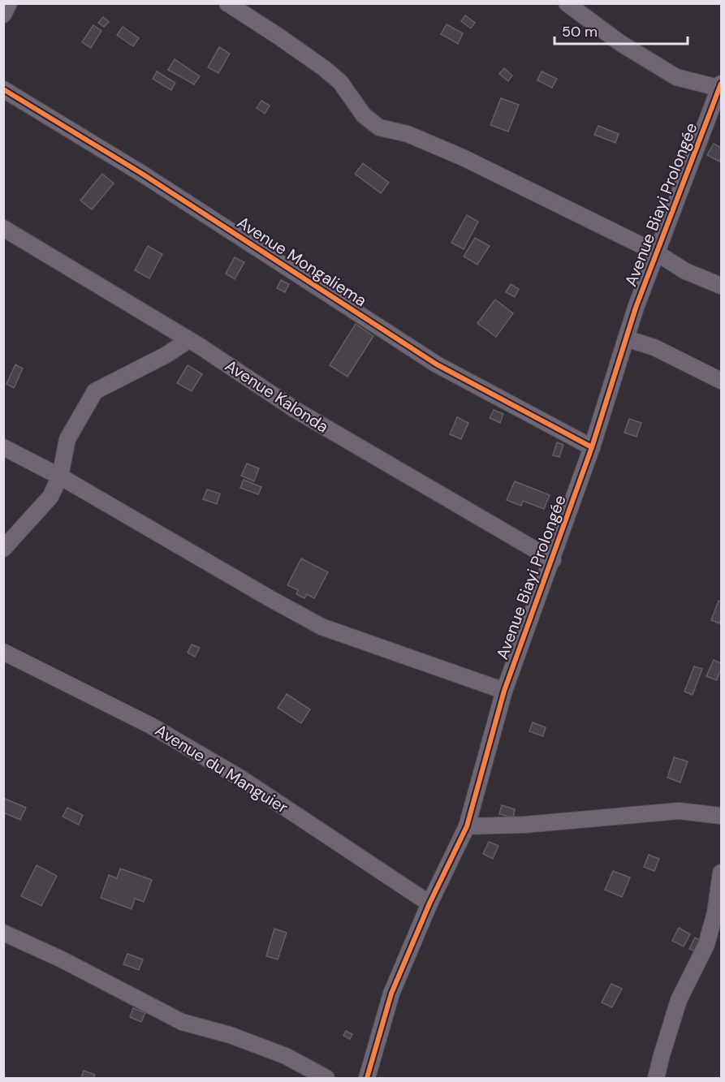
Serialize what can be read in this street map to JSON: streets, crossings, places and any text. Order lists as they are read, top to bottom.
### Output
{
  "streets": {
    "street": [
      "Avenue Biayi Prolongée",
      "Avenue Mongaliema",
      "Avenue Kalonda",
      "Avenue du Manguier"
    ]
  },
  "crossings": [
    ["Avenue Biayi Prolongée", "Avenue Mongaliema"],
    ["Avenue Biayi Prolongée", "Avenue Kalonda"],
    ["Avenue Biayi Prolongée", "Avenue du Manguier"]
  ],
  "scale_bar": "50 m"
}
